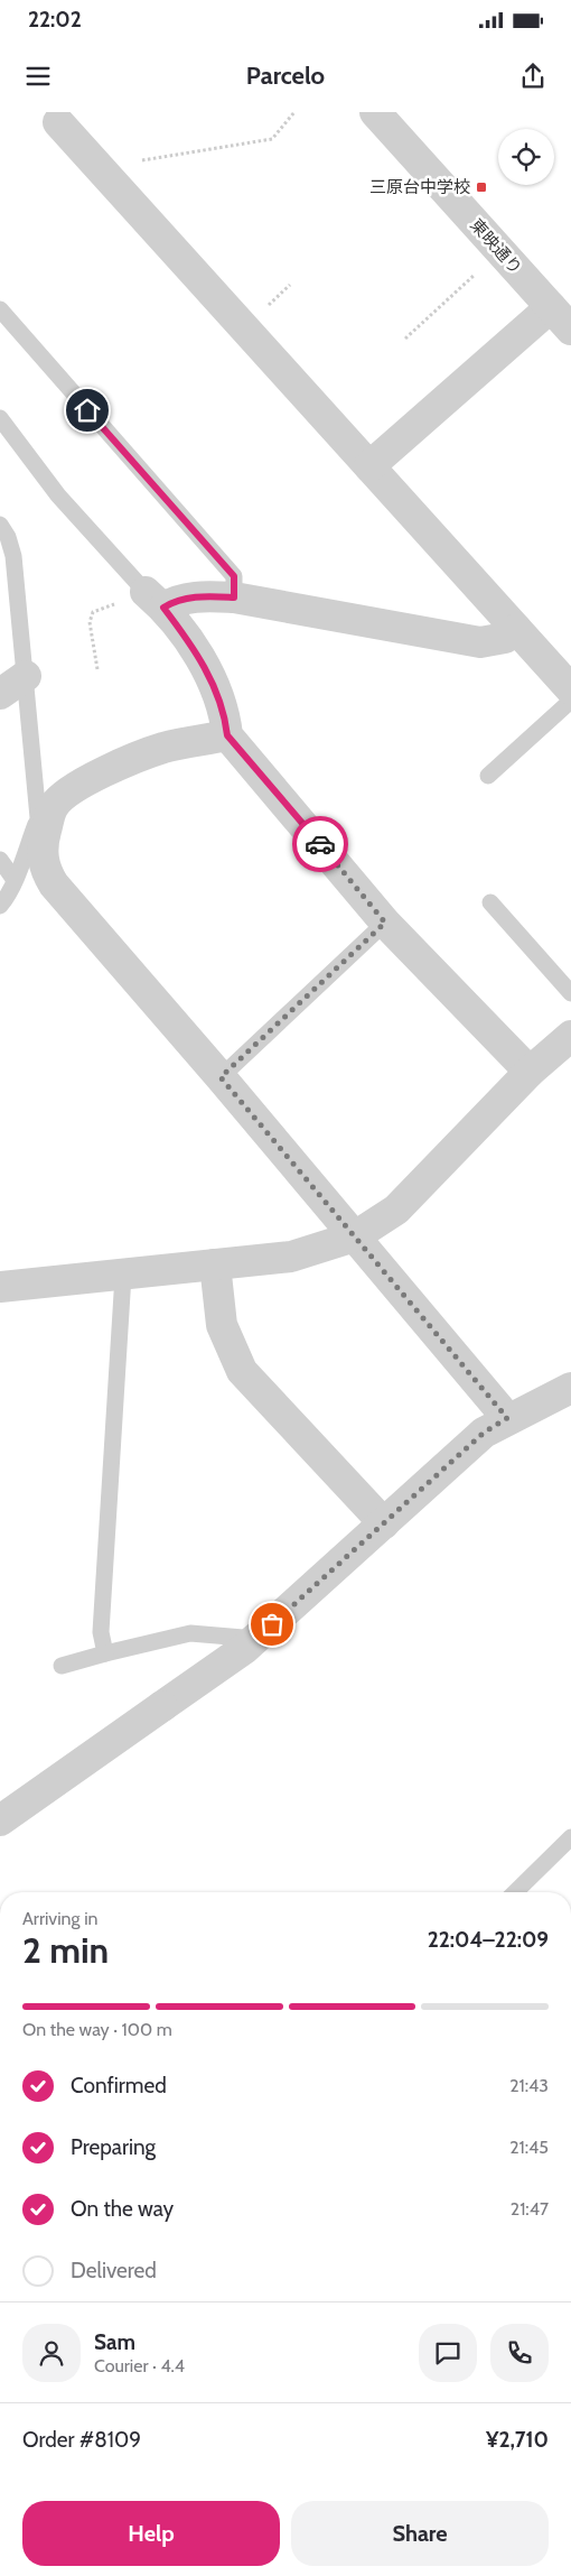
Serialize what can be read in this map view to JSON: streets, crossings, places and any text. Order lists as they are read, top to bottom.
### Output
{
  "streets": {
    "street": ["東映通り"]
  },
  "places": {
    "transit": ["三原台中学校"]
  },
  "page": {
    "status": "22:02",
    "header": "Parcelo",
    "heading": ["2 min", "Arriving in", "22:04–22:09"],
    "panel": [
      "Sam",
      "Courier · 4.4",
      "Order #8109",
      "¥2,710"
    ],
    "bar": "On the way · 100 m",
    "list": [
      ["Confirmed", "21:43"],
      ["Preparing", "21:45"],
      ["On the way", "21:47"],
      "Delivered"
    ],
    "buttons": ["Help", "Share"]
  }
}
